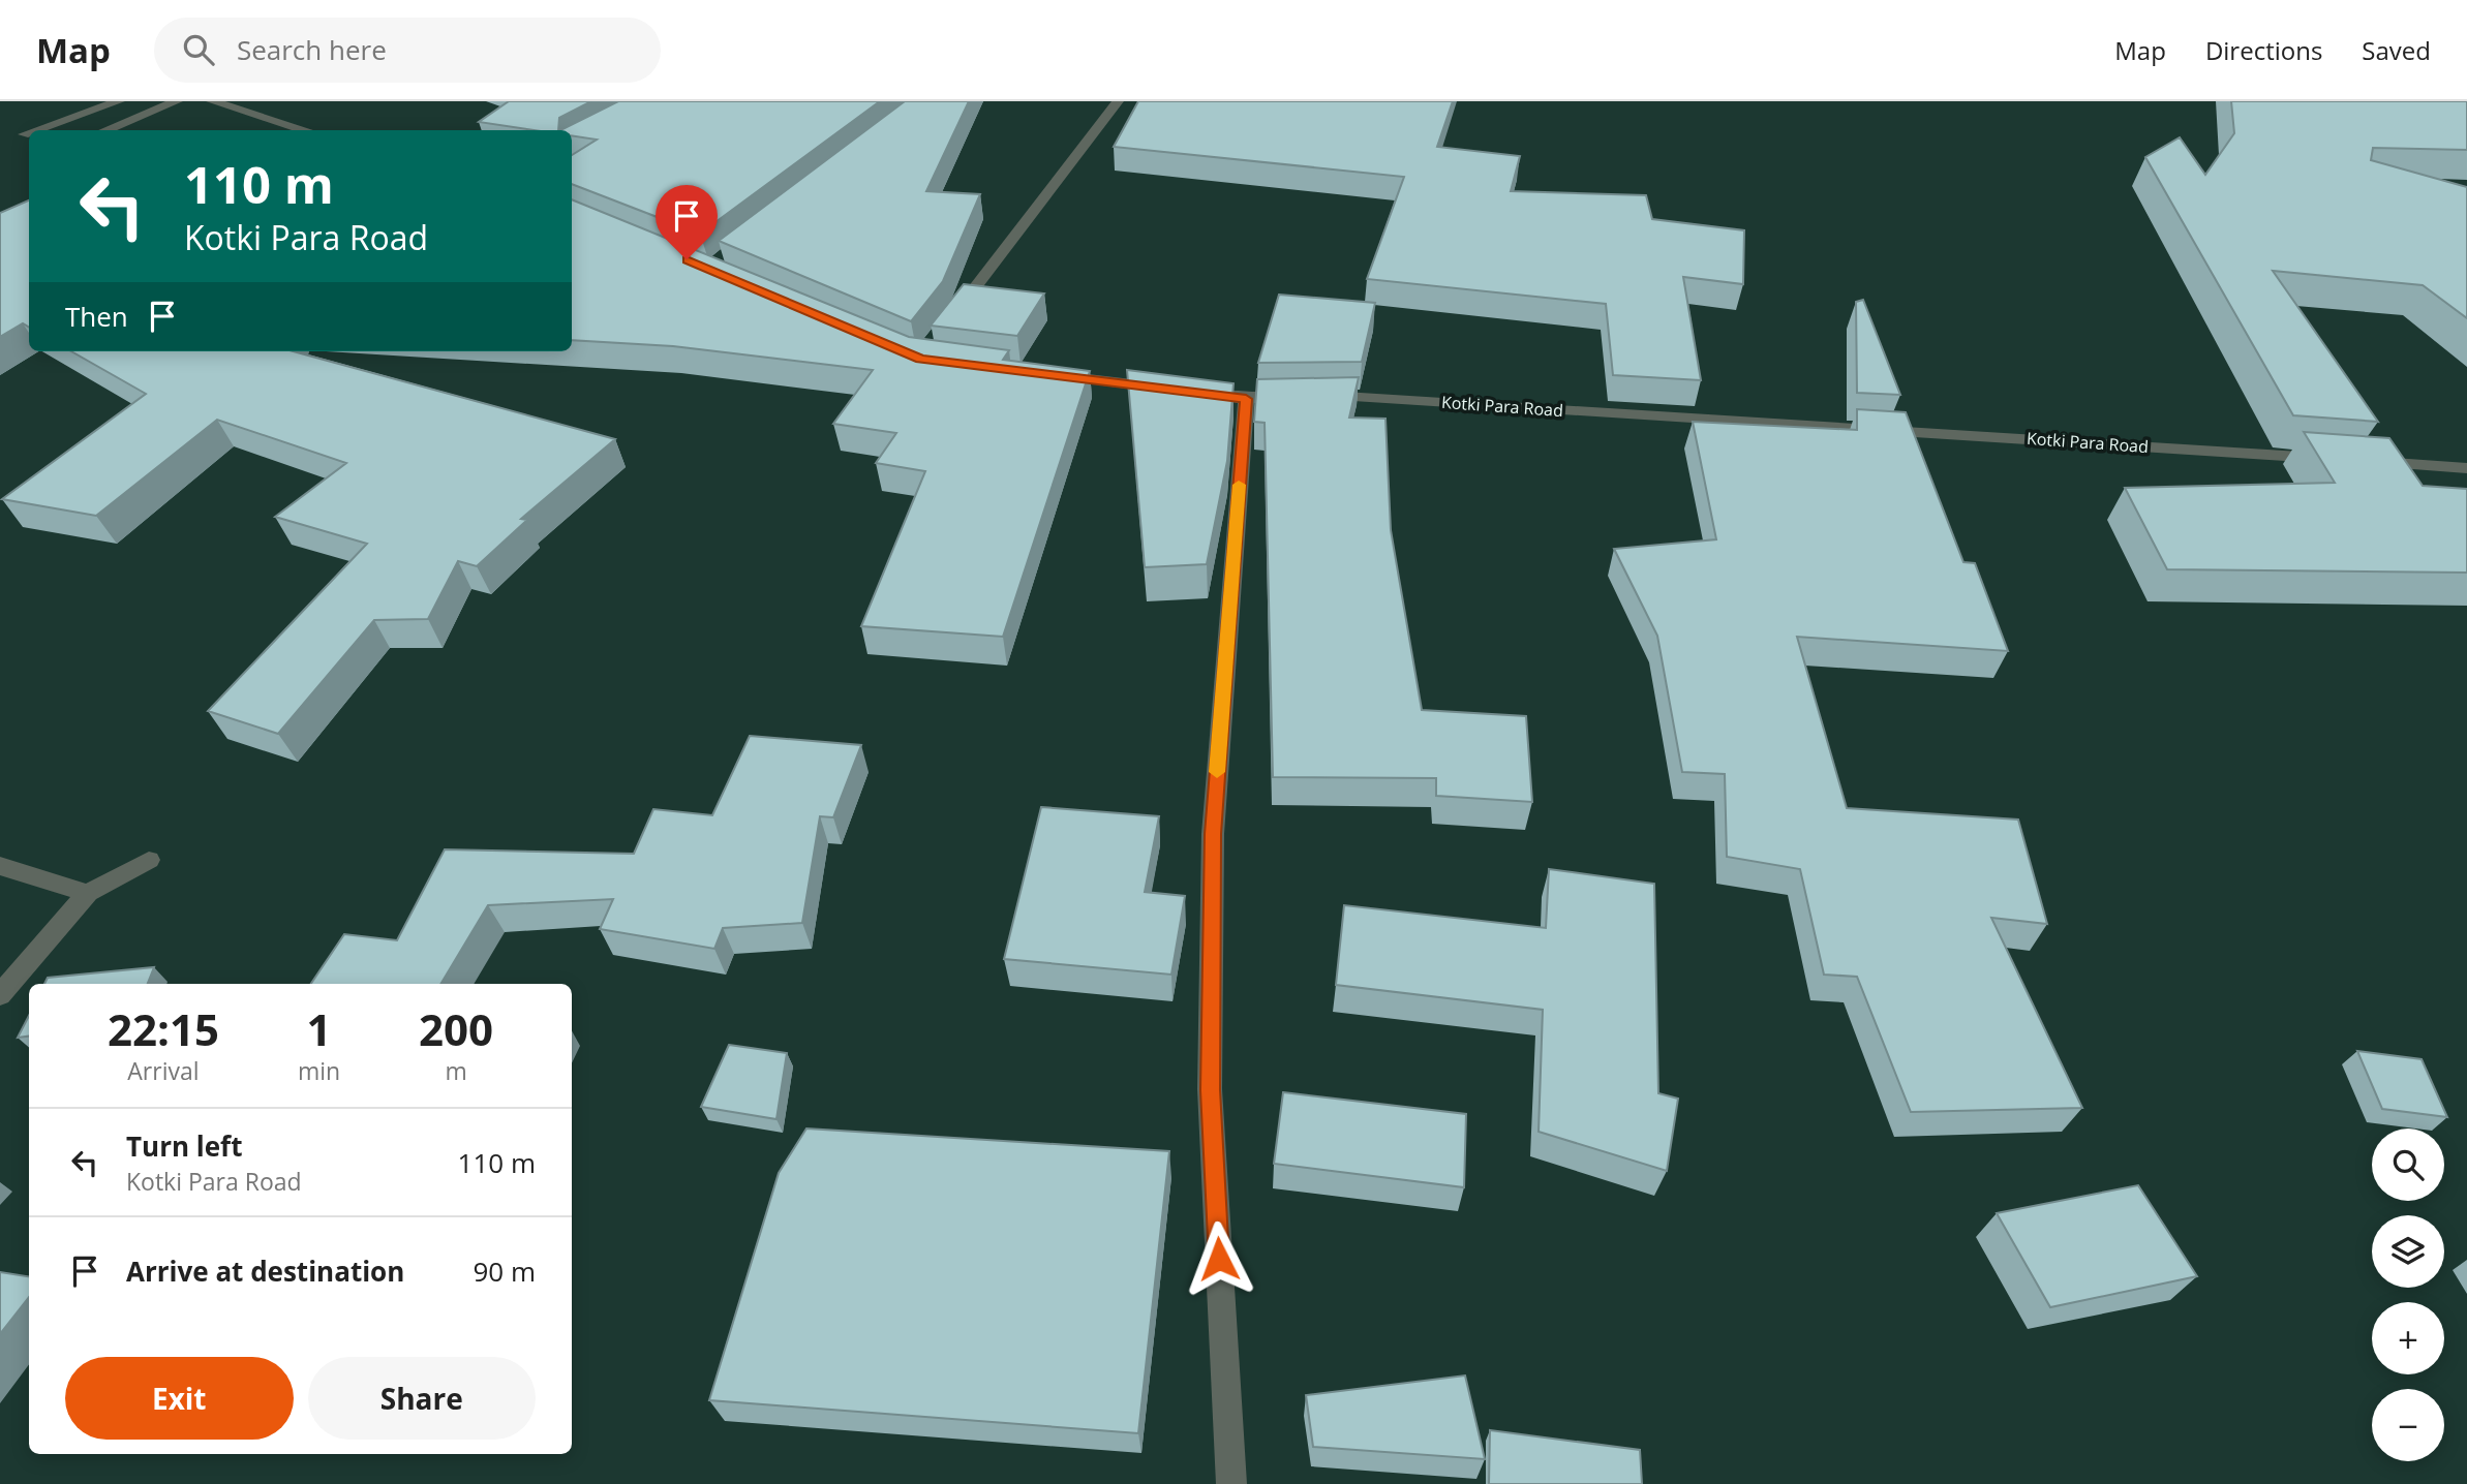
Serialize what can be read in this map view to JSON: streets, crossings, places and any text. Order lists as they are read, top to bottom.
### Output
{
  "streets": {
    "street": ["Kotki Para Road"]
  },
  "page": {
    "header": "Map",
    "search": "Search here",
    "nav": ["Map", "Directions", "Saved"],
    "turn": ["110 m", "Kotki Para Road"],
    "then": "Then",
    "eta": [
      "22:15",
      "Arrival",
      "1",
      "min",
      "200",
      "m"
    ],
    "list": [
      {
        "name": "Turn left",
        "note": "Kotki Para Road",
        "value": "110 m"
      },
      {
        "name": "Arrive at destination",
        "value": "90 m"
      }
    ],
    "map_buttons": ["+", "−"],
    "buttons": ["Exit", "Share"]
  }
}
